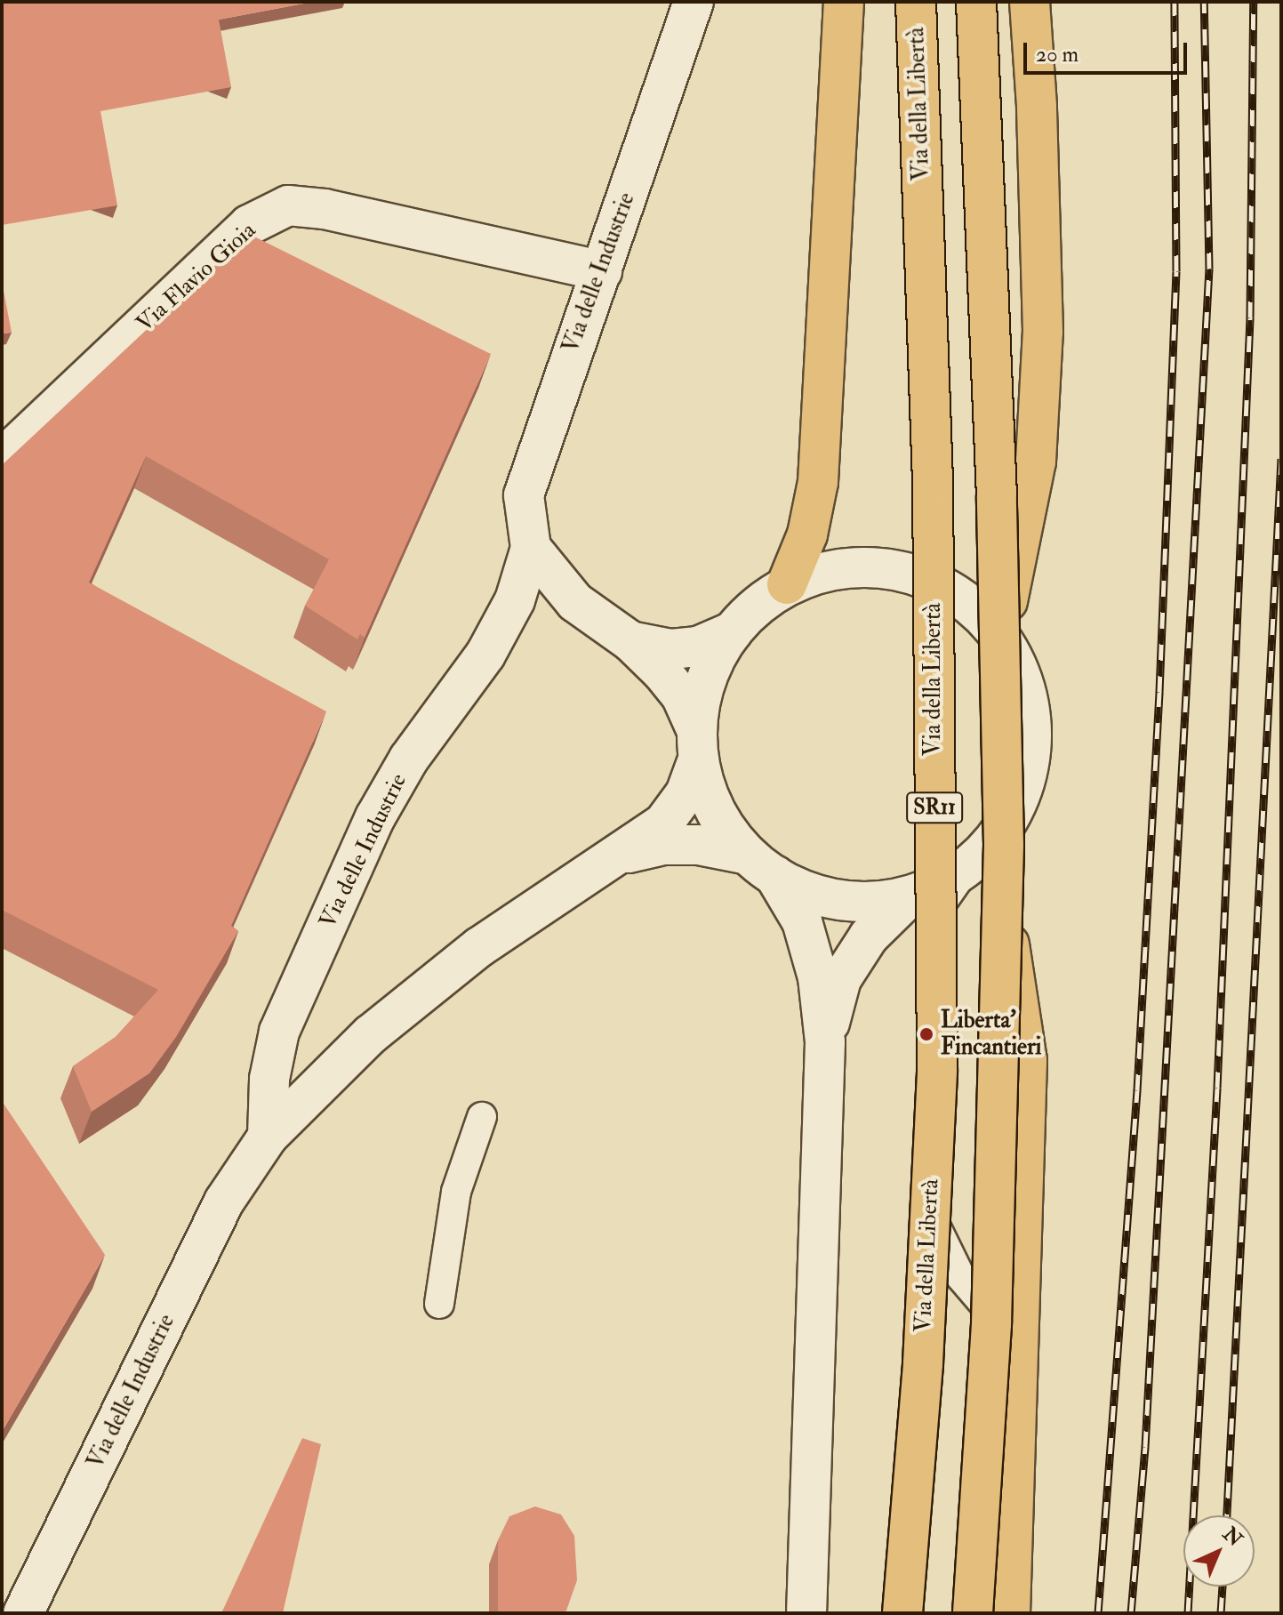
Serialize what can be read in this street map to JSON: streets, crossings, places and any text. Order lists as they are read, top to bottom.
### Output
{
  "streets": {
    "highway": ["Via della Libertà", "SR11"],
    "street": ["Via delle Industrie", "Via Flavio Gioia"]
  },
  "crossings": [
    ["Via delle Industrie", "Via Flavio Gioia"]
  ],
  "places": ["Liberta' Fincantieri"],
  "scale_bar": "20 m",
  "north": "top right"
}
